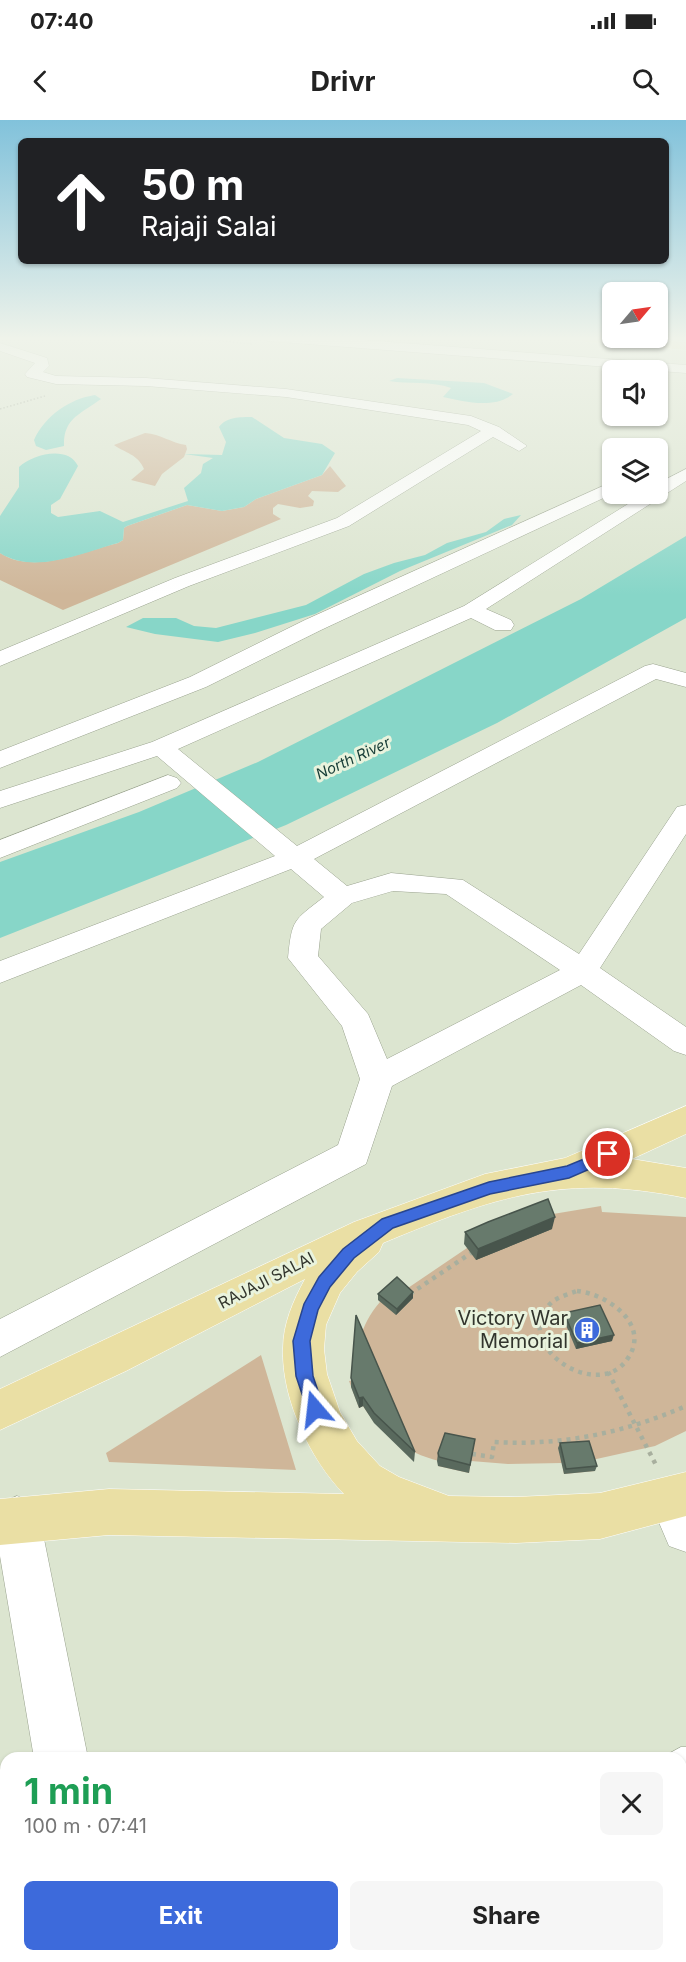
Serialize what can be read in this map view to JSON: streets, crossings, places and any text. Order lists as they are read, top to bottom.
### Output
{
  "streets": {
    "main road": ["RAJAJI SALAI"]
  },
  "water": ["North River"],
  "places": {
    "building": ["Victory War Memorial"]
  },
  "north": "top right",
  "page": {
    "status": "07:40",
    "header": "Drivr",
    "turn": ["50 m", "Rajaji Salai"],
    "heading": ["1 min", "100 m · 07:41"],
    "buttons": ["Exit", "Share"]
  }
}
